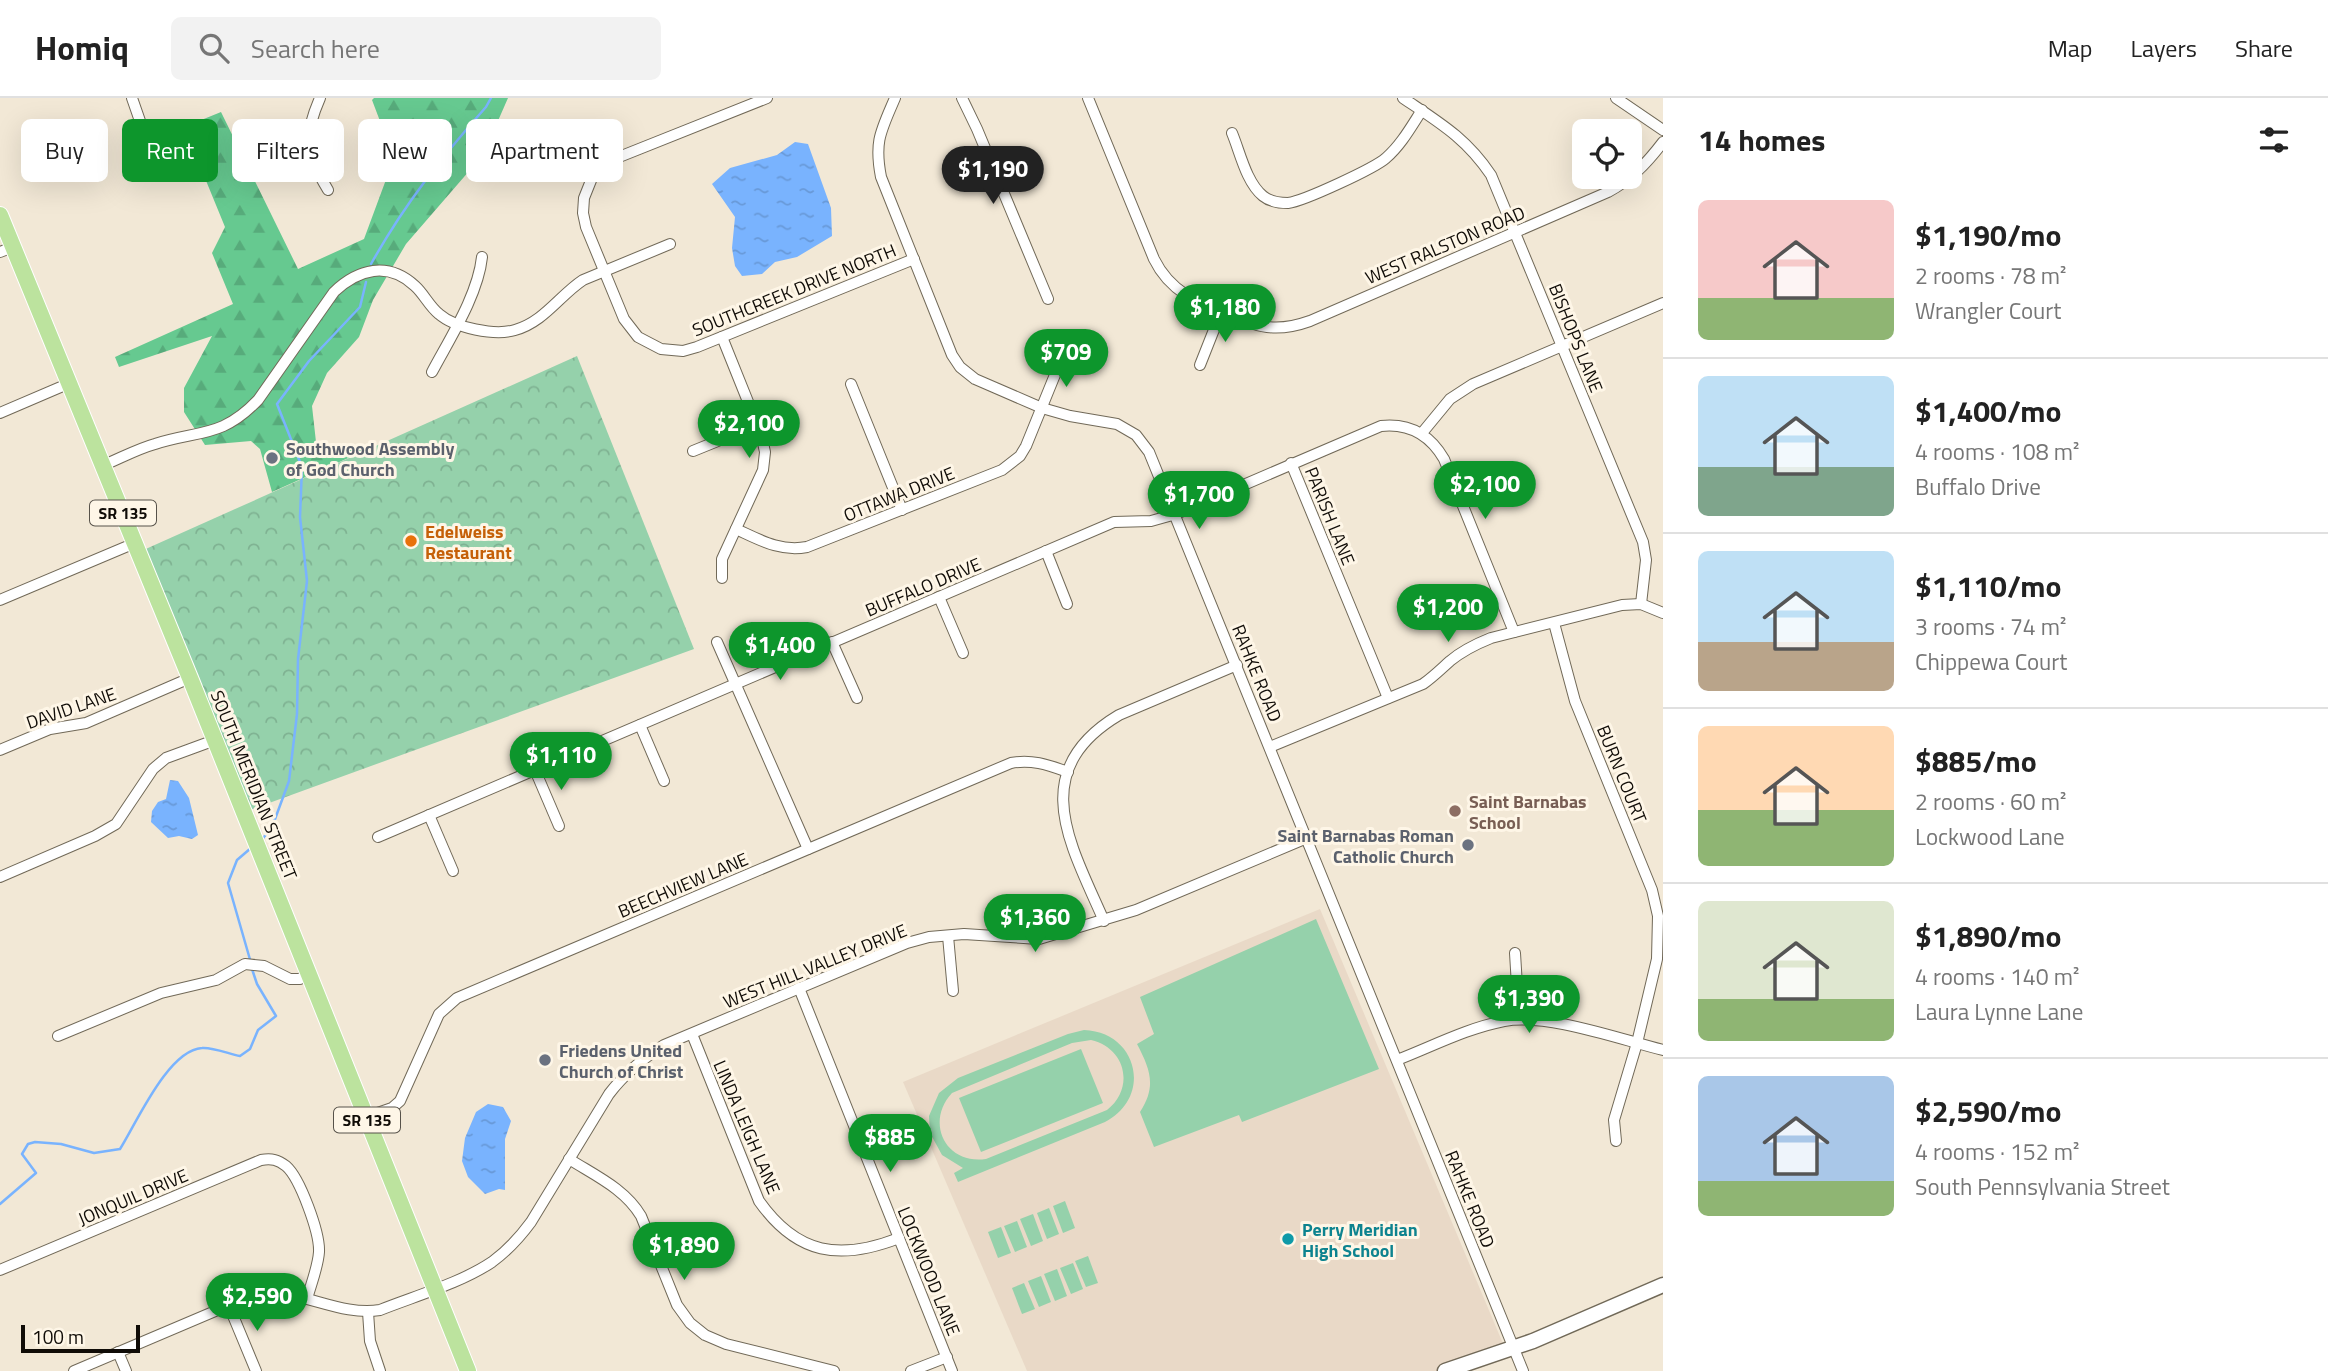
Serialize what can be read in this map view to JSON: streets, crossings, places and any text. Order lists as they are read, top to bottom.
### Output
{
  "streets": {
    "main road": ["SR 135", "SOUTH MERIDIAN STREET"],
    "street": [
      "WEST RALSTON ROAD",
      "SOUTHCREEK DRIVE NORTH",
      "BISHOPS LANE",
      "OTTAWA DRIVE",
      "PARISH LANE",
      "BUFFALO DRIVE",
      "RAHKE ROAD",
      "DAVID LANE",
      "BURN COURT",
      "BEECHVIEW LANE",
      "WEST HILL VALLEY DRIVE",
      "LINDA LEIGH LANE",
      "JONQUIL DRIVE",
      "LOCKWOOD LANE"
    ]
  },
  "crossings": [
    ["WEST RALSTON ROAD", "BISHOPS LANE"],
    ["SOUTHCREEK DRIVE NORTH", "RAHKE ROAD"],
    ["OTTAWA DRIVE", "RAHKE ROAD"],
    ["PARISH LANE", "BUFFALO DRIVE"],
    ["BUFFALO DRIVE", "RAHKE ROAD"],
    ["RAHKE ROAD", "WEST HILL VALLEY DRIVE"],
    ["DAVID LANE", "SOUTH MERIDIAN STREET"],
    ["SOUTH MERIDIAN STREET", "BEECHVIEW LANE"],
    ["SOUTH MERIDIAN STREET", "WEST HILL VALLEY DRIVE"],
    ["WEST HILL VALLEY DRIVE", "LINDA LEIGH LANE"],
    ["WEST HILL VALLEY DRIVE", "LOCKWOOD LANE"],
    ["LINDA LEIGH LANE", "LOCKWOOD LANE"]
  ],
  "places": [
    "Southwood Assembly of God Church",
    "Edelweiss Restaurant",
    "Saint Barnabas School",
    "Saint Barnabas Roman Catholic Church",
    "Friedens United Church of Christ",
    "Perry Meridian High School"
  ],
  "scale_bar": "100 m",
  "page": {
    "header": "Homiq",
    "search": "Search here",
    "nav": ["Map", "Layers", "Share"],
    "heading": "14 homes",
    "chip": [
      "Buy",
      "Rent",
      "Filters",
      "New",
      "Apartment"
    ],
    "price": [
      "$1,190",
      "$1,180",
      "$709",
      "$2,100",
      "$2,100",
      "$1,700",
      "$1,200",
      "$1,400",
      "$1,110",
      "$1,360",
      "$1,390",
      "$885",
      "$1,890",
      "$2,590"
    ],
    "list": [
      {
        "name": "$1,190/mo",
        "note": "2 rooms · 78 m² · Wrangler Court"
      },
      {
        "name": "$1,400/mo",
        "note": "4 rooms · 108 m² · Buffalo Drive"
      },
      {
        "name": "$1,110/mo",
        "note": "3 rooms · 74 m² · Chippewa Court"
      },
      {
        "name": "$885/mo",
        "note": "2 rooms · 60 m² · Lockwood Lane"
      },
      {
        "name": "$1,890/mo",
        "note": "4 rooms · 140 m² · Laura Lynne Lane"
      },
      {
        "name": "$2,590/mo",
        "note": "4 rooms · 152 m² · South Pennsylvania Street"
      }
    ],
    "scale": "100 m"
  }
}
